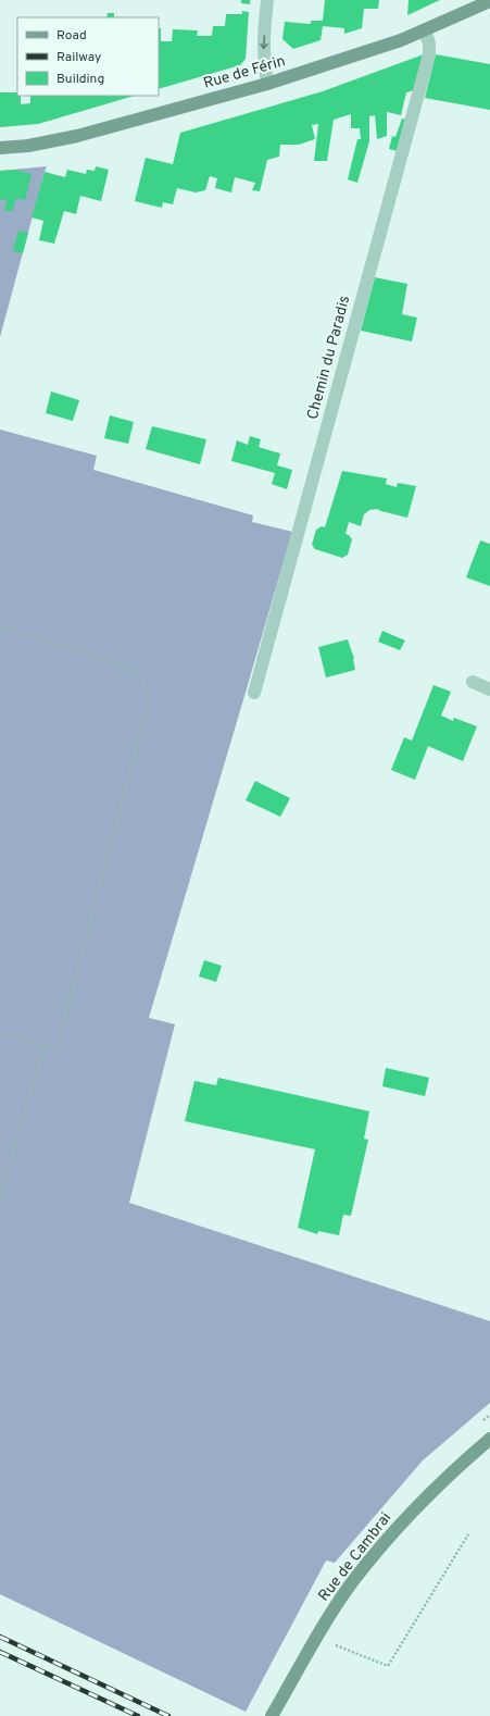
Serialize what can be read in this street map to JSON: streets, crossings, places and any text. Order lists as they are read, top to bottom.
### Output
{
  "streets": {
    "main road": ["Rue de Férin", "Rue de Cambrai"],
    "street": ["Chemin du Paradis"]
  },
  "crossings": [
    ["Rue de Férin", "Chemin du Paradis"]
  ],
  "legend": ["Road", "Railway", "Building"]
}
